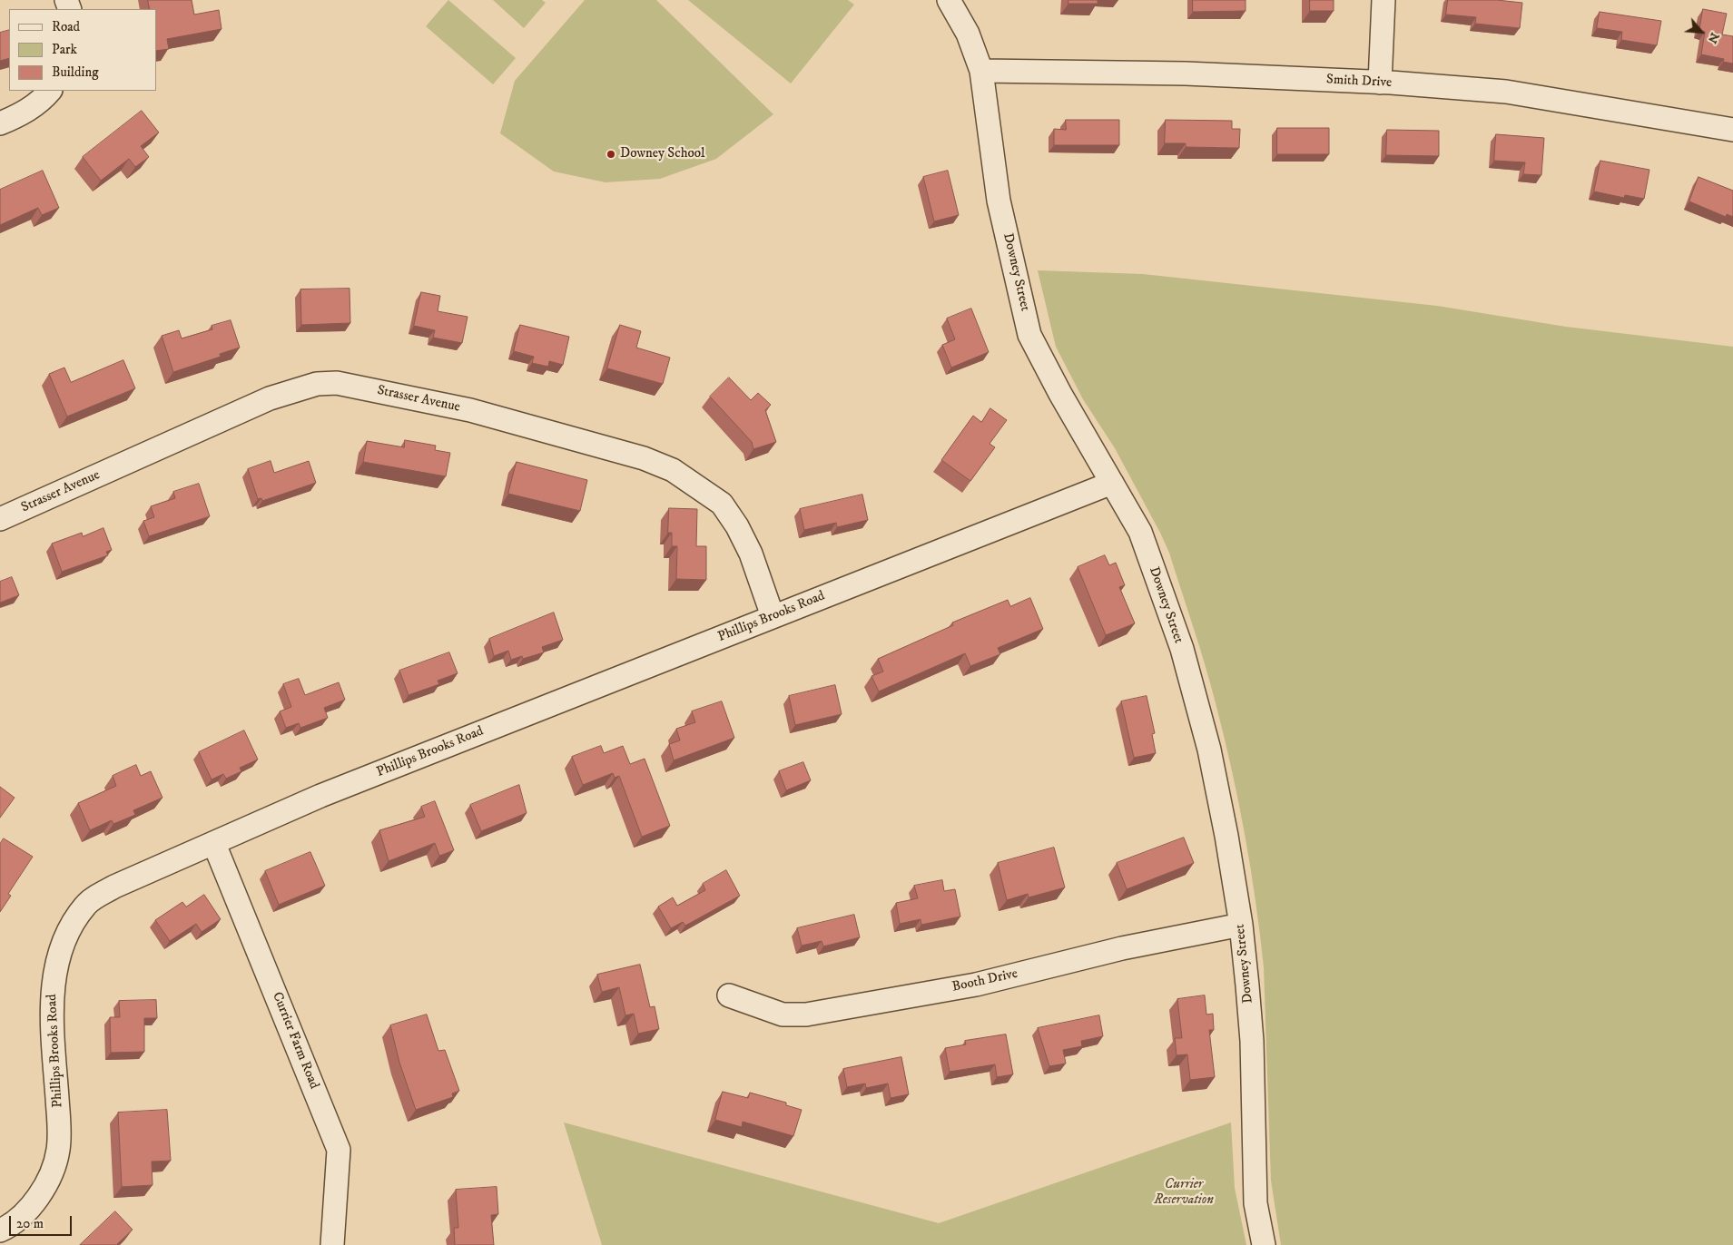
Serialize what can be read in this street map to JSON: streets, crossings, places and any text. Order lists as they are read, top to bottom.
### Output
{
  "streets": {
    "street": [
      "Smith Drive",
      "Downey Street",
      "Strasser Avenue",
      "Phillips Brooks Road",
      "Booth Drive",
      "Currier Farm Road"
    ]
  },
  "crossings": [
    ["Smith Drive", "Downey Street"],
    ["Downey Street", "Phillips Brooks Road"],
    ["Downey Street", "Booth Drive"],
    ["Strasser Avenue", "Phillips Brooks Road"],
    ["Phillips Brooks Road", "Currier Farm Road"]
  ],
  "parks": ["Currier Reservation"],
  "places": ["Downey School"],
  "legend": ["Road", "Park", "Building"],
  "scale_bar": "20 m",
  "north": "bottom right"
}
